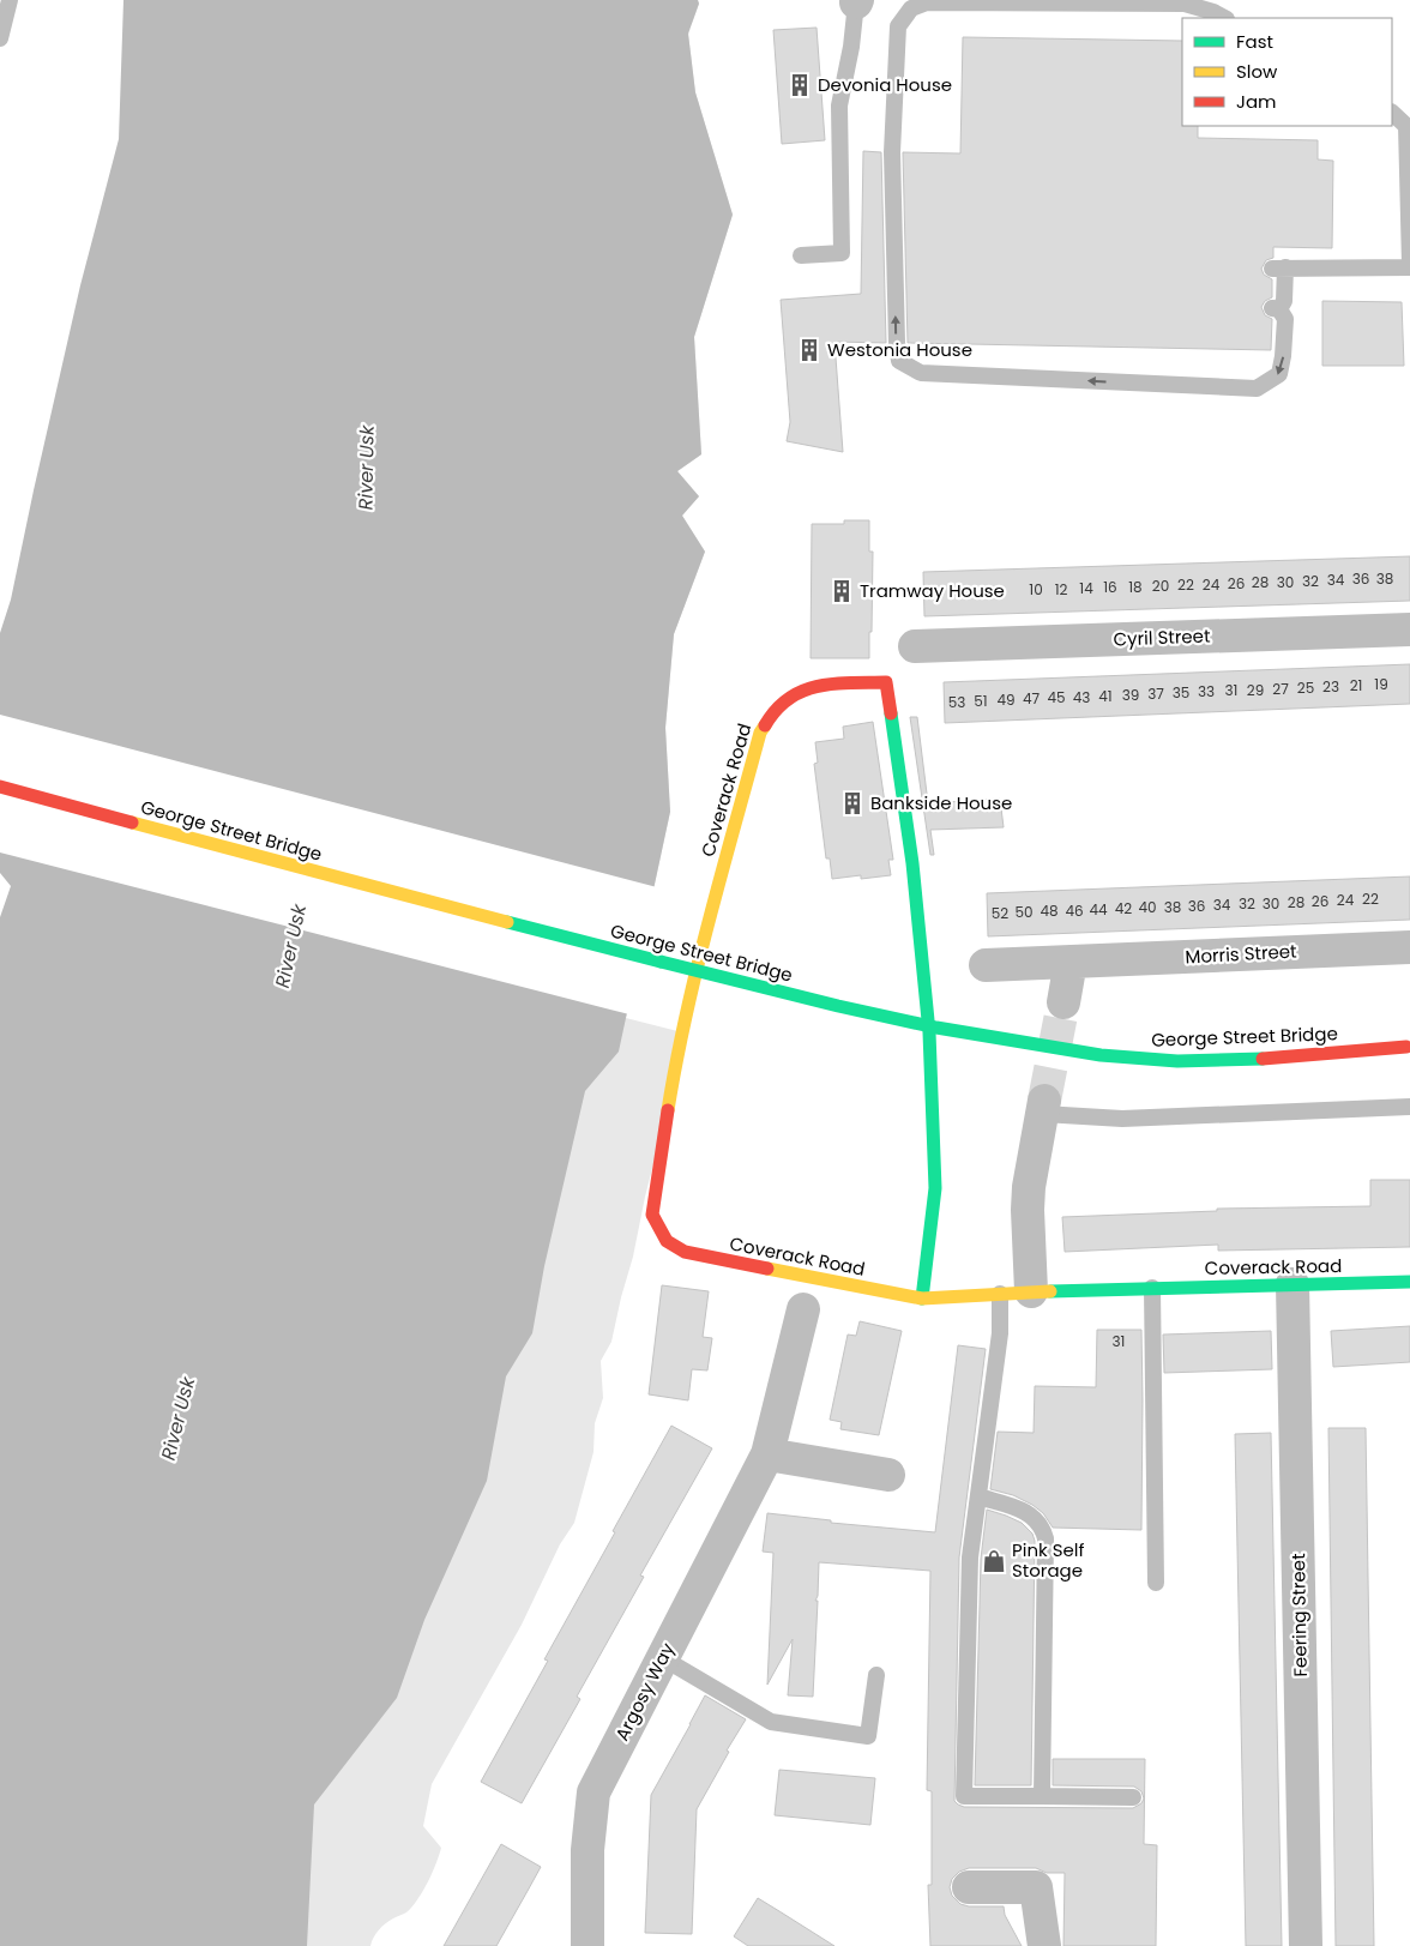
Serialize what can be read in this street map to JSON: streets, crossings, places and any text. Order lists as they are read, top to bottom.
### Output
{
  "streets": {
    "street": [
      "Cyril Street",
      "Coverack Road",
      "George Street Bridge",
      "Morris Street",
      "Feering Street",
      "Argosy Way"
    ]
  },
  "crossings": [
    ["Coverack Road", "Feering Street"]
  ],
  "water": ["River Usk"],
  "places": {
    "building": [
      "Devonia House",
      "Westonia House",
      "Tramway House",
      "Bankside House"
    ],
    "shop": ["Pink Self Storage"]
  },
  "house_numbers": [
    "36",
    "38",
    "34",
    "32",
    "28",
    "30",
    "26",
    "22",
    "24",
    "20",
    "16",
    "18",
    "14",
    "10",
    "12",
    "19",
    "21",
    "23",
    "25",
    "27",
    "31",
    "29",
    "33",
    "35",
    "37",
    "39",
    "41",
    "45",
    "43",
    "47",
    "49",
    "51",
    "53",
    "22",
    "24",
    "26",
    "28",
    "32",
    "30",
    "34",
    "36",
    "40",
    "38",
    "42",
    "44",
    "48",
    "46",
    "50",
    "52",
    "31"
  ],
  "legend": ["Fast", "Slow", "Jam"]
}
